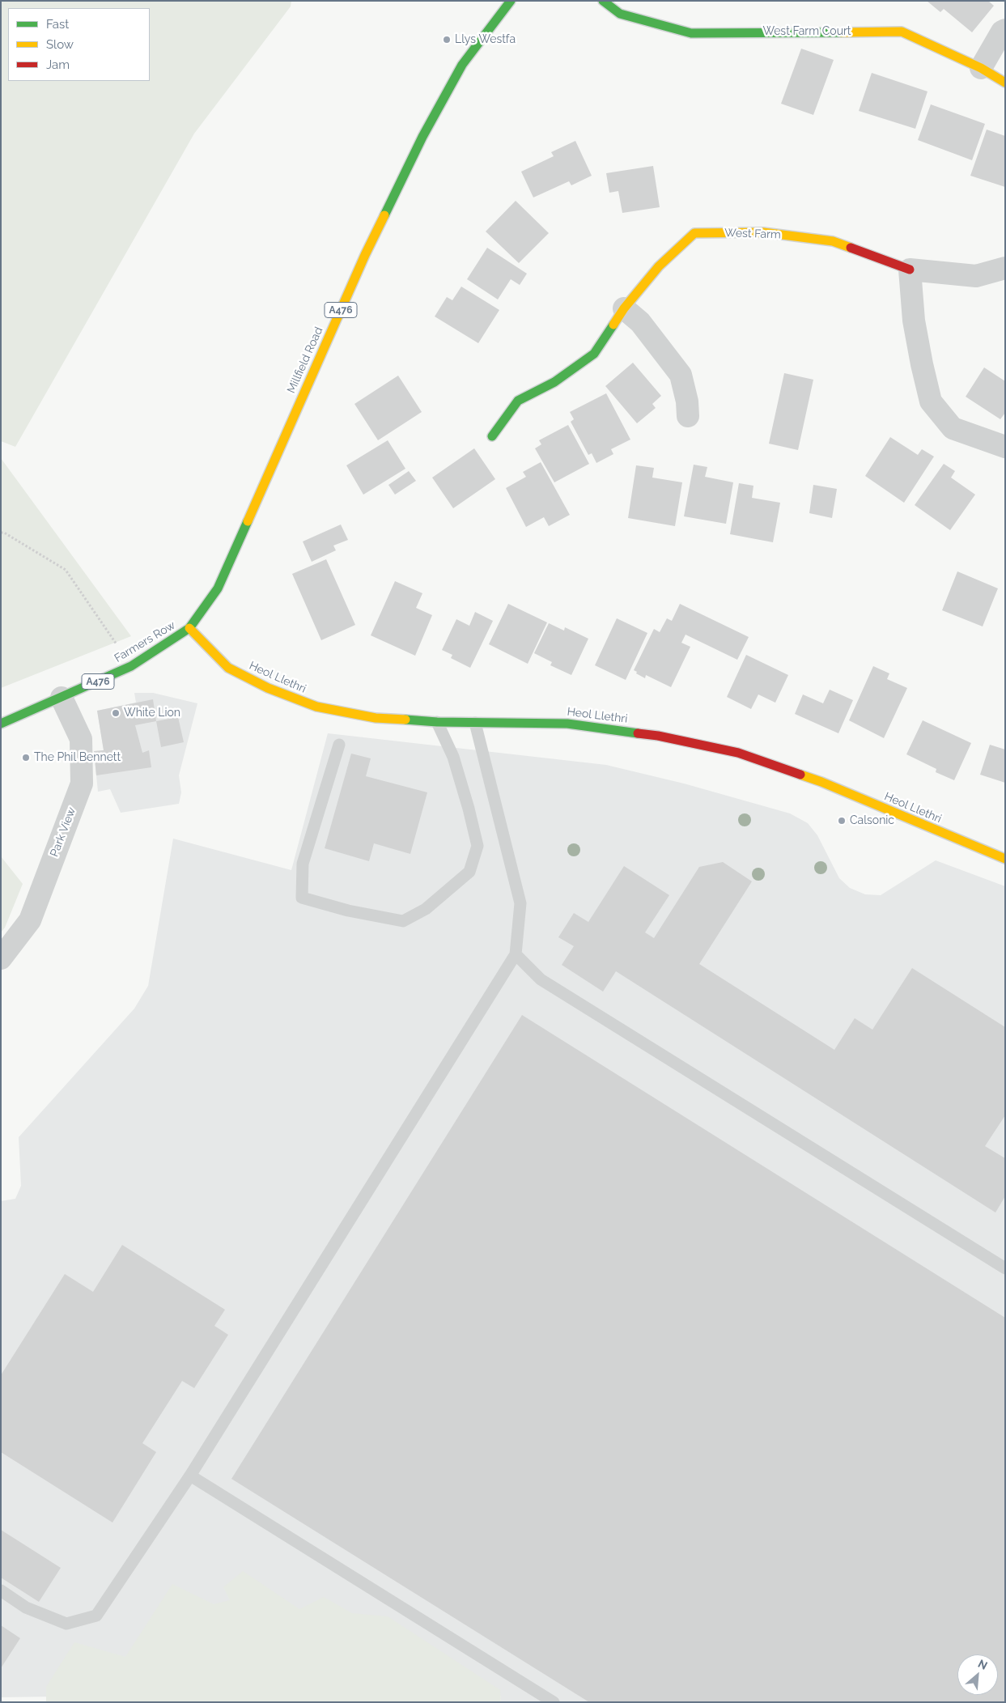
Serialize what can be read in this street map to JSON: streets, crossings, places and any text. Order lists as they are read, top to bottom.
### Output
{
  "streets": {
    "main road": [
      "West Farm Court",
      "West Farm",
      "A476",
      "Millfield Road",
      "Farmers Row",
      "Heol Llethri"
    ],
    "street": ["Park View"]
  },
  "crossings": [
    ["Millfield Road", "Farmers Row"],
    ["Millfield Road", "Heol Llethri"],
    ["Farmers Row", "Heol Llethri"],
    ["Farmers Row", "Park View"]
  ],
  "places": [
    "Llys Westfa",
    "White Lion",
    "The Phil Bennett",
    "Calsonic"
  ],
  "legend": ["Fast", "Slow", "Jam"],
  "north": "top right"
}
